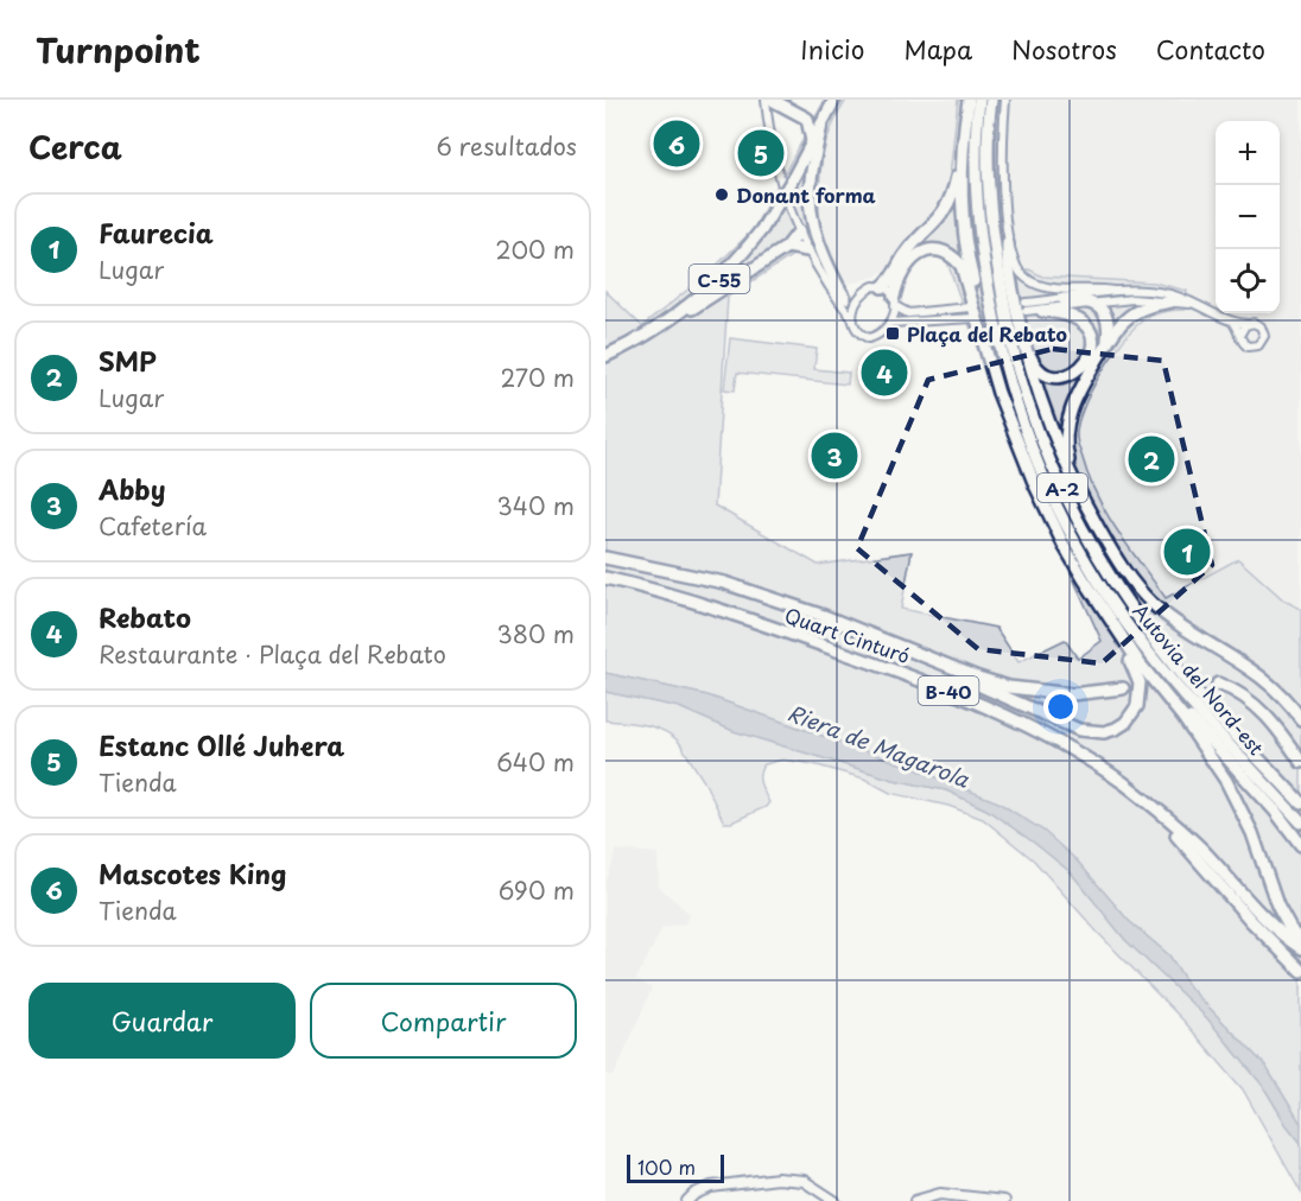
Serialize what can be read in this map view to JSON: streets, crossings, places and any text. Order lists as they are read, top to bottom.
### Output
{
  "streets": {
    "highway": [
      "C-55",
      "A-2",
      "Quart Cinturó",
      "Autovia del Nord-est",
      "B-40"
    ]
  },
  "water": ["Riera de Magarola"],
  "places": {
    "other": ["Donant forma"],
    "transit": ["Plaça del Rebato"]
  },
  "scale_bar": "100 m",
  "page": {
    "header": "Turnpoint",
    "nav": [
      "Inicio",
      "Mapa",
      "Nosotros",
      "Contacto"
    ],
    "heading": ["Cerca", "6 resultados"],
    "pins": [
      "6",
      "5",
      "4",
      "3",
      "2",
      "1"
    ],
    "map_buttons": ["+", "−"],
    "list": [
      {
        "mark": "1",
        "name": "Faurecia",
        "note": "Lugar",
        "value": "200 m"
      },
      {
        "mark": "2",
        "name": "SMP",
        "note": "Lugar",
        "value": "270 m"
      },
      {
        "mark": "3",
        "name": "Abby",
        "note": "Cafetería",
        "value": "340 m"
      },
      {
        "mark": "4",
        "name": "Rebato",
        "note": "Restaurante · Plaça del Rebato",
        "value": "380 m"
      },
      {
        "mark": "5",
        "name": "Estanc Ollé Juhera",
        "note": "Tienda",
        "value": "640 m"
      },
      {
        "mark": "6",
        "name": "Mascotes King",
        "note": "Tienda",
        "value": "690 m"
      }
    ],
    "buttons": ["Guardar", "Compartir"],
    "scale": "100 m"
  }
}
